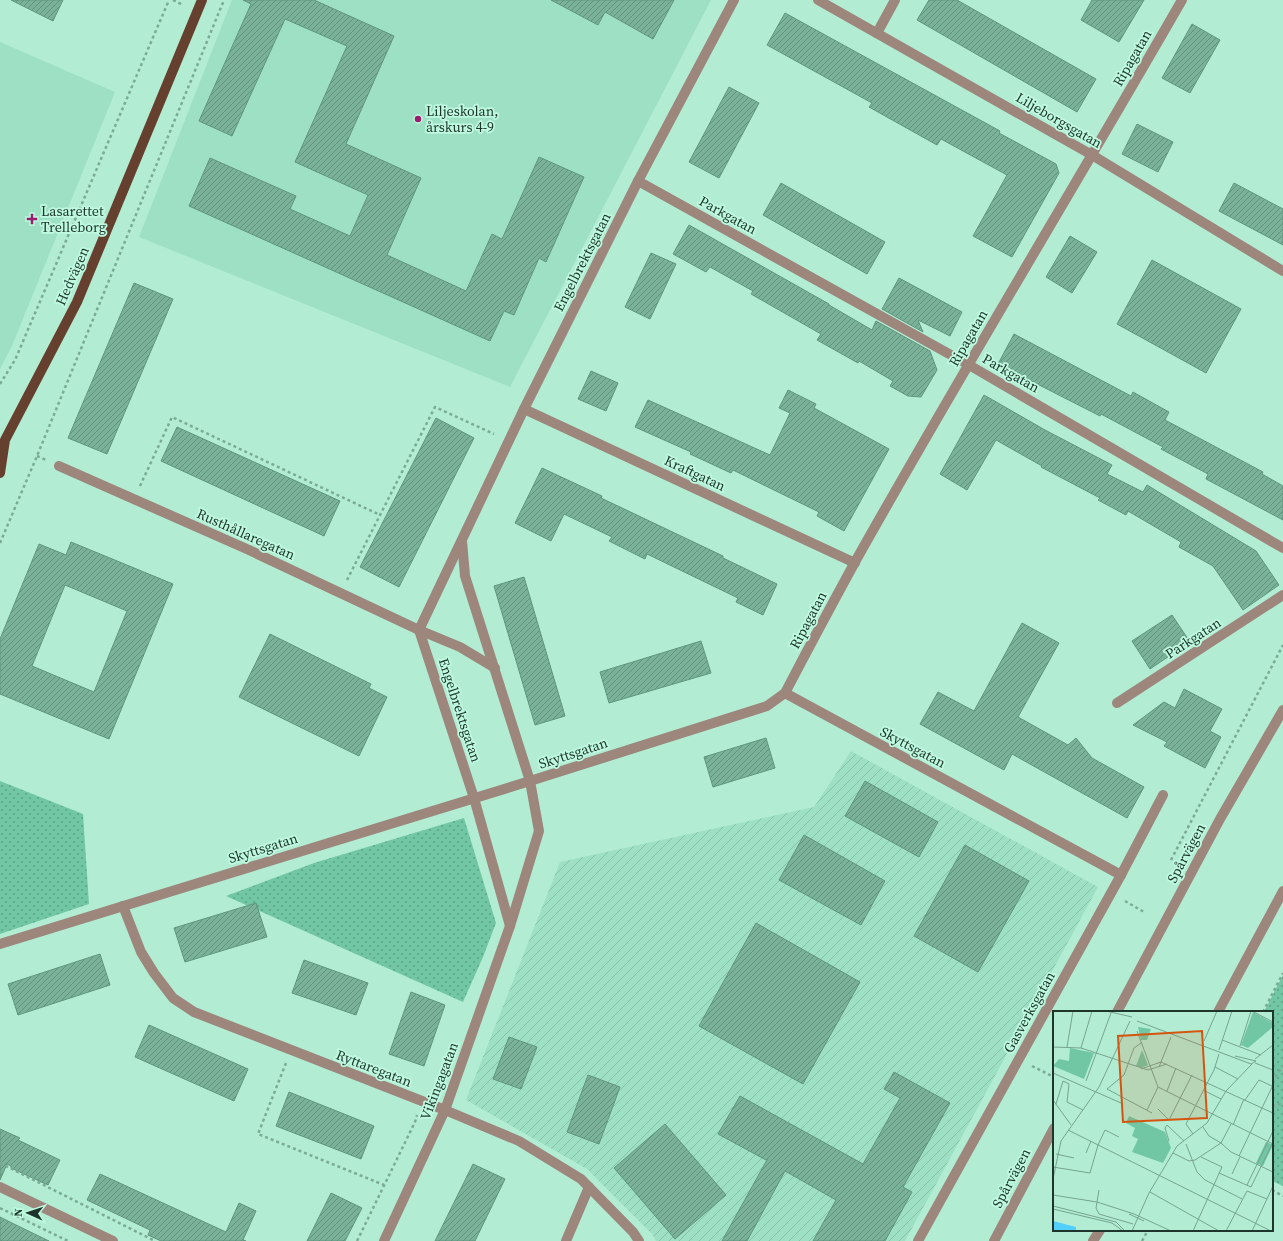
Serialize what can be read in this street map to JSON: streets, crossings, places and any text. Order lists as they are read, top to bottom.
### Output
{
  "streets": {
    "main road": ["Hedvägen"],
    "street": [
      "Ripagatan",
      "Liljeborgsgatan",
      "Parkgatan",
      "Engelbrektsgatan",
      "Kraftgatan",
      "Rusthållaregatan",
      "Skyttsgatan",
      "Spårvägen",
      "Gasverksgatan",
      "Ryttaregatan",
      "Vikingagatan"
    ]
  },
  "crossings": [
    ["Ripagatan", "Liljeborgsgatan"],
    ["Ripagatan", "Parkgatan"],
    ["Ripagatan", "Kraftgatan"],
    ["Ripagatan", "Skyttsgatan"],
    ["Parkgatan", "Engelbrektsgatan"],
    ["Engelbrektsgatan", "Kraftgatan"],
    ["Engelbrektsgatan", "Rusthållaregatan"],
    ["Engelbrektsgatan", "Skyttsgatan"],
    ["Skyttsgatan", "Gasverksgatan"],
    ["Skyttsgatan", "Ryttaregatan"],
    ["Skyttsgatan", "Vikingagatan"],
    ["Ryttaregatan", "Vikingagatan"]
  ],
  "places": {
    "other": ["Liljeskolan, årskurs 4-9"],
    "health": ["Lasarettet Trelleborg"]
  },
  "north": "left"
}
